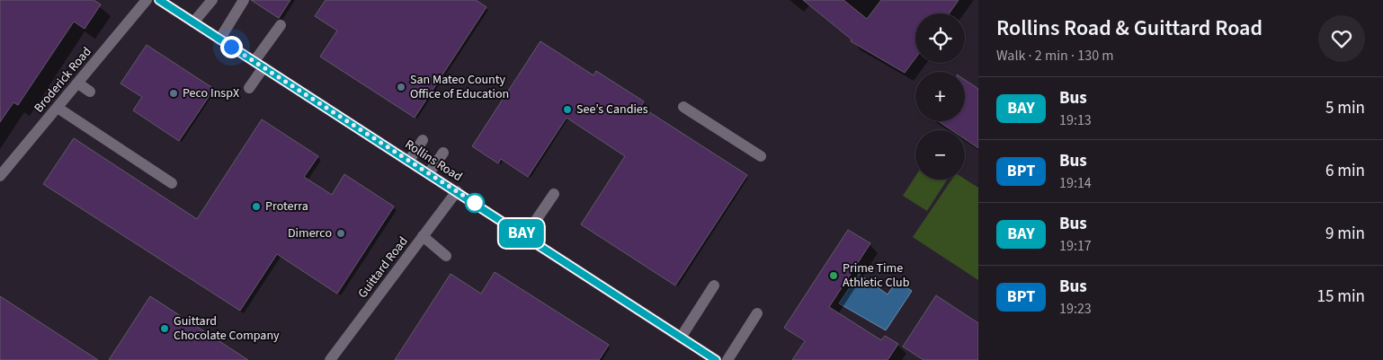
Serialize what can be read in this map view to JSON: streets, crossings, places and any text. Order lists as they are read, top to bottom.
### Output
{
  "streets": {
    "main road": ["Rollins Road"],
    "street": ["Broderick Road", "Guittard Road"]
  },
  "crossings": [
    ["Rollins Road", "Guittard Road"]
  ],
  "places": [
    "San Mateo County Office of Education",
    "Peco InspX",
    "See’s Candies",
    "Proterra",
    "Dimerco",
    "Prime Time Athletic Club",
    "Guittard Chocolate Company"
  ],
  "lines": ["bus line BAY"],
  "page": {
    "on_map": "BAY",
    "heading": ["Rollins Road & Guittard Road", "Walk · 2 min · 130 m"],
    "map_buttons": ["+", "−"],
    "list": [
      {
        "mark": "BAY",
        "name": "Bus",
        "note": "19:13",
        "value": "5 min"
      },
      {
        "mark": "BPT",
        "name": "Bus",
        "note": "19:14",
        "value": "6 min"
      },
      {
        "mark": "BAY",
        "name": "Bus",
        "note": "19:17",
        "value": "9 min"
      },
      {
        "mark": "BPT",
        "name": "Bus",
        "note": "19:23",
        "value": "15 min"
      }
    ]
  }
}
